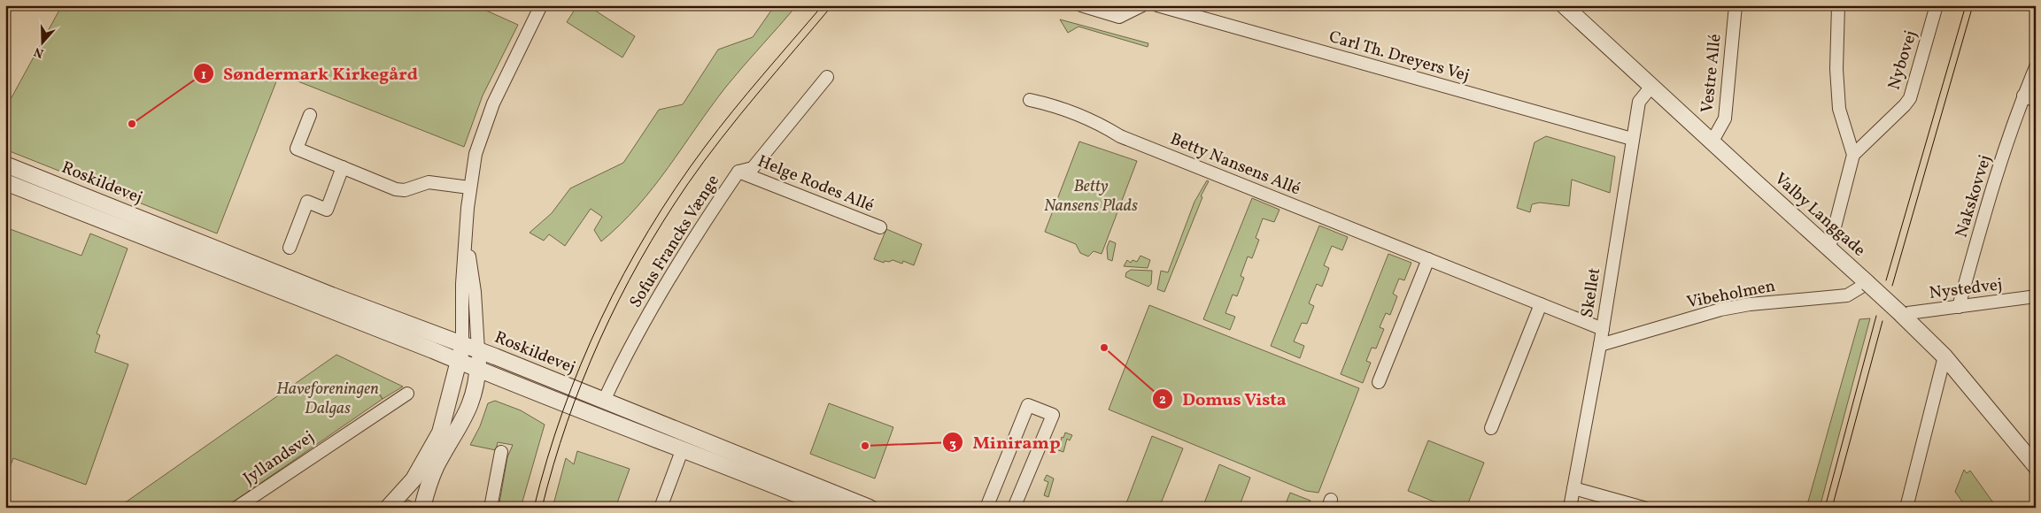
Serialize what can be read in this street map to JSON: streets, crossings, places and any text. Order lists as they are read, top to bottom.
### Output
{
  "streets": {
    "street": [
      "Carl Th. Dreyers Vej",
      "Nybovej",
      "Vestre Allé",
      "Betty Nansens Allé",
      "Roskildevej",
      "Helge Rodes Allé",
      "Nakskovvej",
      "Valby Langgade",
      "Sofus Francks Vænge",
      "Nystedvej",
      "Skellet",
      "Vibeholmen",
      "Jyllandsvej"
    ]
  },
  "crossings": [
    ["Carl Th. Dreyers Vej", "Skellet"],
    ["Vestre Allé", "Valby Langgade"],
    ["Betty Nansens Allé", "Skellet"],
    ["Roskildevej", "Sofus Francks Vænge"],
    ["Helge Rodes Allé", "Sofus Francks Vænge"],
    ["Nakskovvej", "Nystedvej"],
    ["Valby Langgade", "Nystedvej"],
    ["Valby Langgade", "Skellet"],
    ["Valby Langgade", "Vibeholmen"],
    ["Skellet", "Vibeholmen"]
  ],
  "parks": ["Betty Nansens Plads", "Haveforeningen Dalgas"],
  "places": ["Søndermark Kirkegård", "Domus Vista", "Miniramp"],
  "north": "bottom"
}
